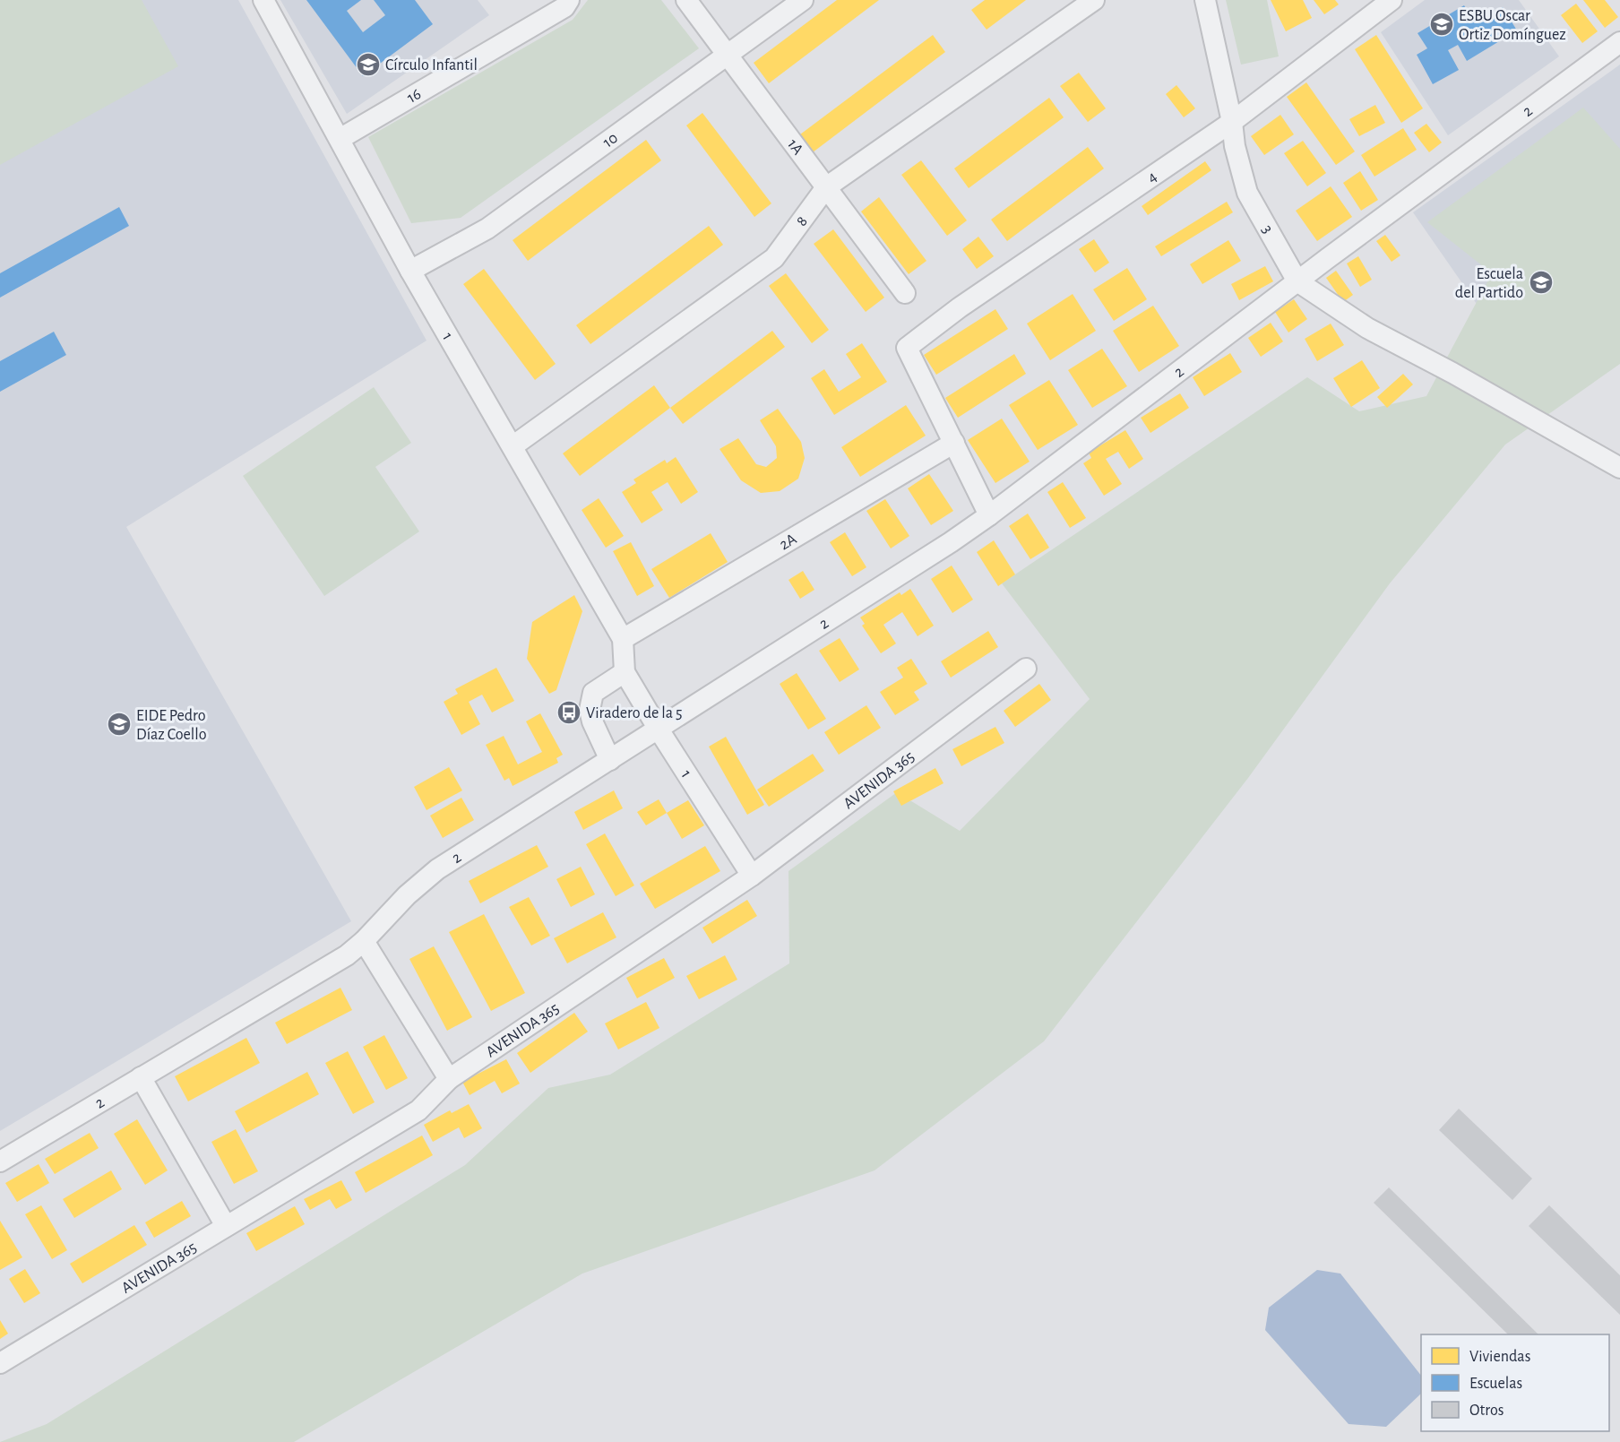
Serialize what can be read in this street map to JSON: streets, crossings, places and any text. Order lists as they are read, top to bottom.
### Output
{
  "streets": {
    "street": [
      "16",
      "2",
      "10",
      "1A",
      "4",
      "8",
      "3",
      "1",
      "2A",
      "AVENIDA 365"
    ]
  },
  "crossings": [
    ["16", "1"],
    ["2", "3"],
    ["2", "1"],
    ["10", "1A"],
    ["10", "1"],
    ["1A", "8"],
    ["4", "3"],
    ["4", "2A"],
    ["8", "1"],
    ["1", "2A"],
    ["1", "AVENIDA 365"]
  ],
  "places": {
    "school or university": [
      "ESBU Oscar Ortiz Domínguez",
      "Círculo Infantil",
      "Escuela del Partido",
      "EIDE Pedro Díaz Coello"
    ],
    "bus stop": ["Viradero de la 5"]
  },
  "legend": ["Viviendas", "Escuelas", "Otros"]
}
